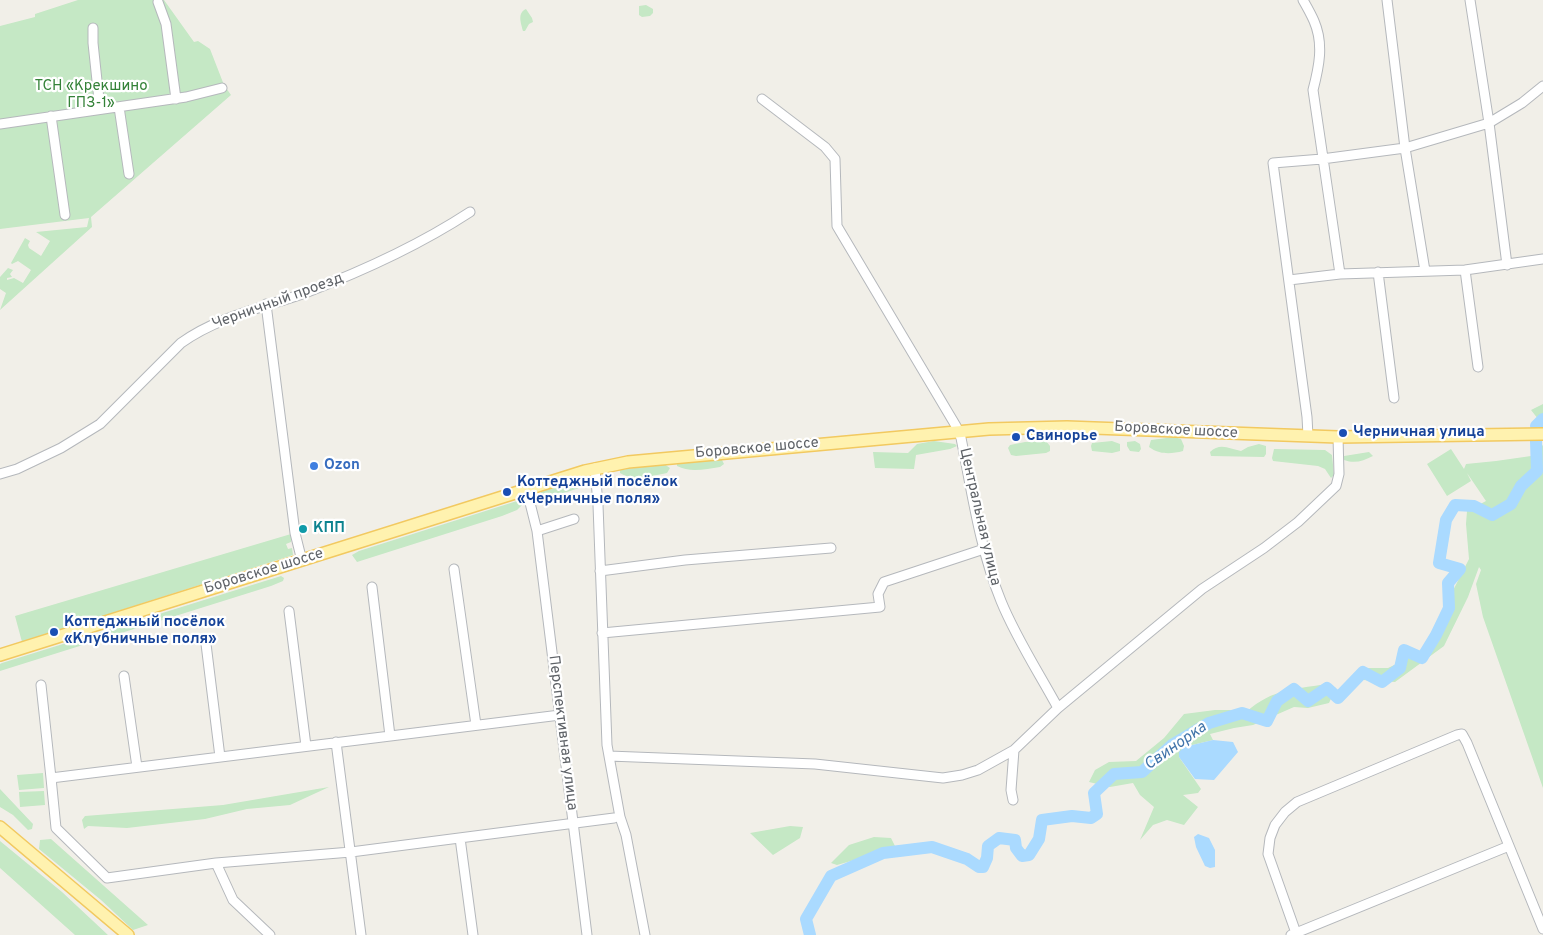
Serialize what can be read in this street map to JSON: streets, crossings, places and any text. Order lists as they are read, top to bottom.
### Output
{
  "streets": {
    "main road": ["Боровское шоссе"],
    "street": ["Черничный проезд", "Центральная улица", "Перспективная улица"]
  },
  "crossings": [
    ["Боровское шоссе", "Центральная улица"],
    ["Боровское шоссе", "Перспективная улица"]
  ],
  "water": ["Свинорка"],
  "parks": ["ТСН «Крекшино ГПЗ-1»"],
  "places": [
    "Черничная улица",
    "Свинорье",
    "Ozon",
    "Коттеджный посёлок «Черничные поля»",
    "КПП",
    "Коттеджный посёлок «Клубничные поля»"
  ]
}
